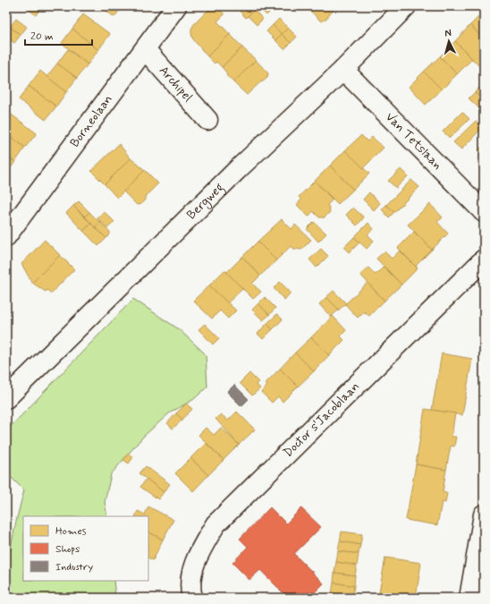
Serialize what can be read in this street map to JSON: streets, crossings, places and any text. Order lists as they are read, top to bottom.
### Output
{
  "streets": {
    "street": [
      "Archipel",
      "Borneolaan",
      "Van Tetslaan",
      "Bergweg",
      "Doctor s'Jacoblaan"
    ]
  },
  "crossings": [
    ["Archipel", "Borneolaan"],
    ["Van Tetslaan", "Bergweg"]
  ],
  "legend": ["Homes", "Shops", "Industry"],
  "scale_bar": "20 m",
  "north": "top"
}
